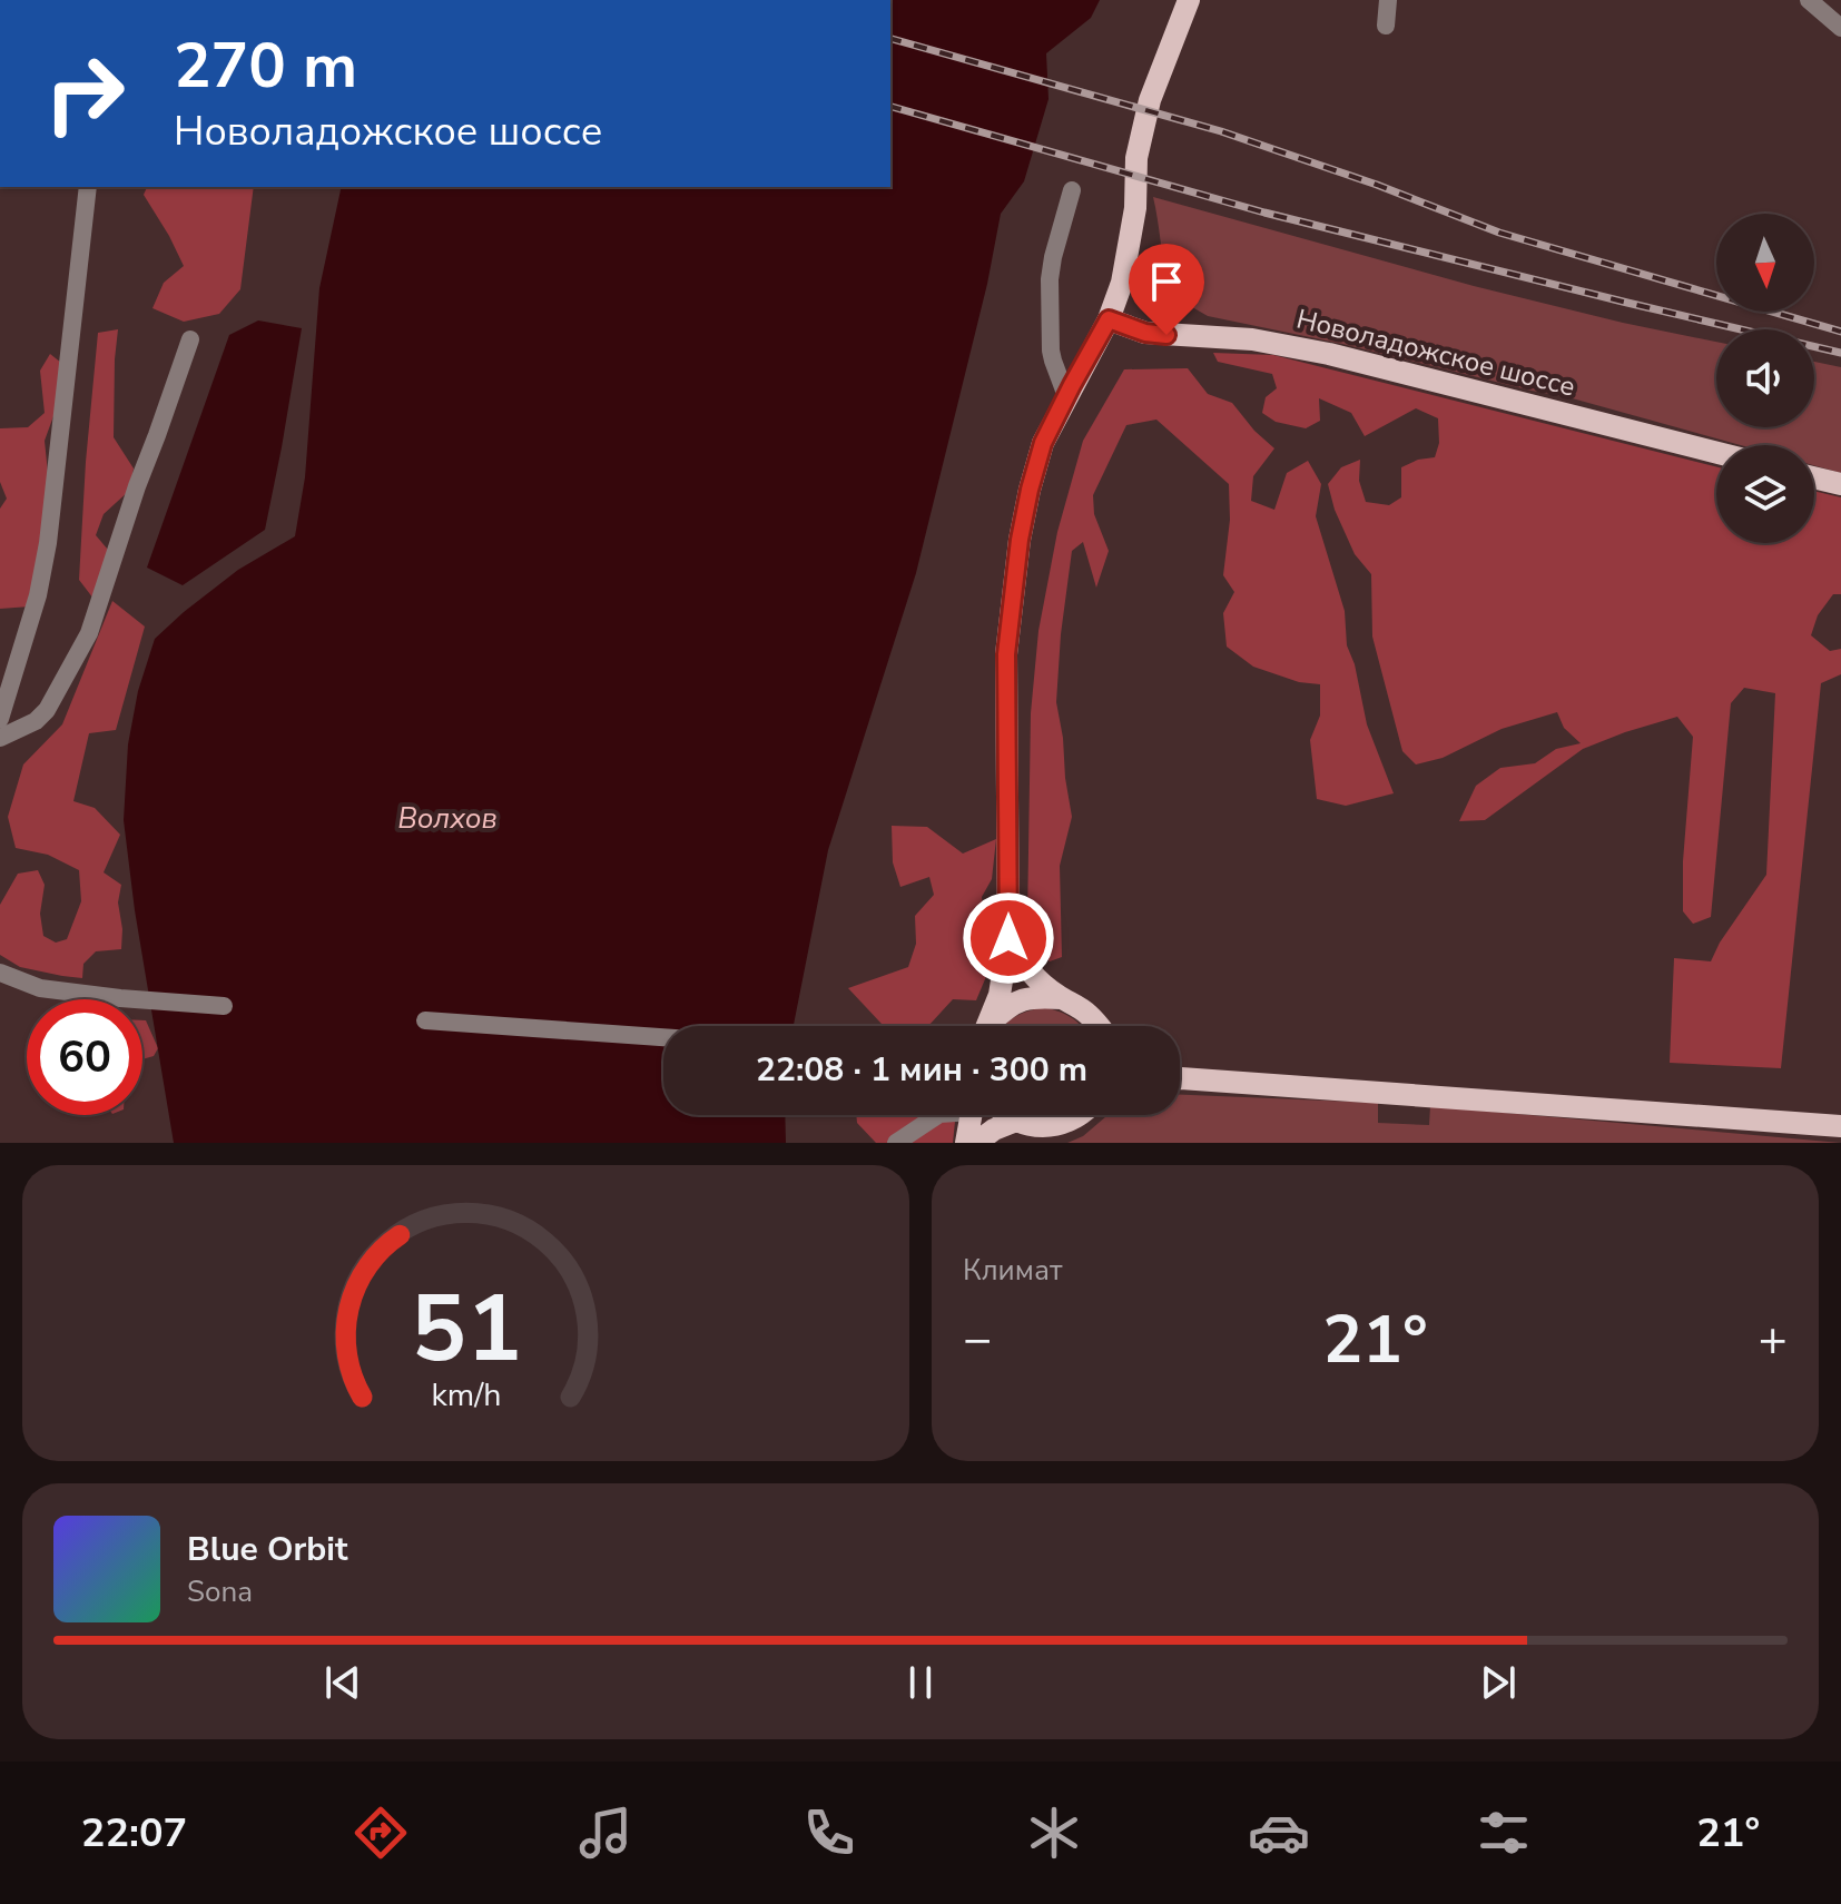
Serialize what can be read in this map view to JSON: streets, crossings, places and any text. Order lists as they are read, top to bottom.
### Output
{
  "streets": {
    "main road": ["Новоладожское шоссе"]
  },
  "water": ["Волхов"],
  "north": "bottom",
  "page": {
    "turn": ["270 m", "Новоладожское шоссе"],
    "limit": "60",
    "trip": "22:08 · 1 мин · 300 m",
    "tile": "Климат",
    "heat": ["−", "21°", "+"],
    "song": ["Blue Orbit", "Sona"],
    "tabs": ["22:07", "21°"],
    "gauge": ["51", "km/h"]
  }
}
